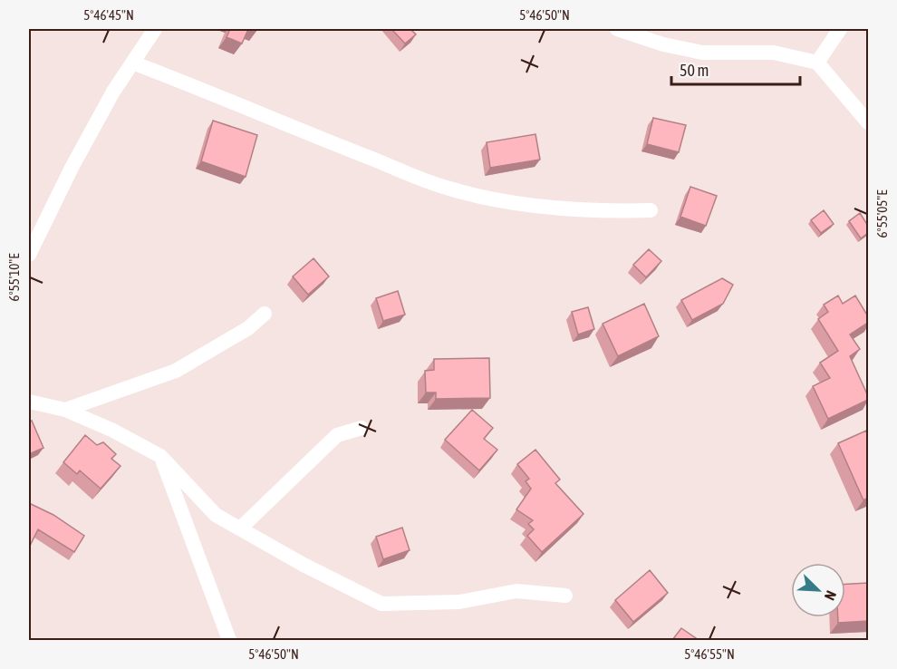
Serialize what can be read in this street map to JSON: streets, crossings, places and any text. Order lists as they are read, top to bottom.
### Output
{
  "scale_bar": "50 m",
  "north": "bottom right",
  "coordinates": [
    "5°46'45\"N",
    "5°46'50\"N",
    "6°55'05\"E",
    "6°55'10\"E",
    "5°46'55\"N"
  ]
}
